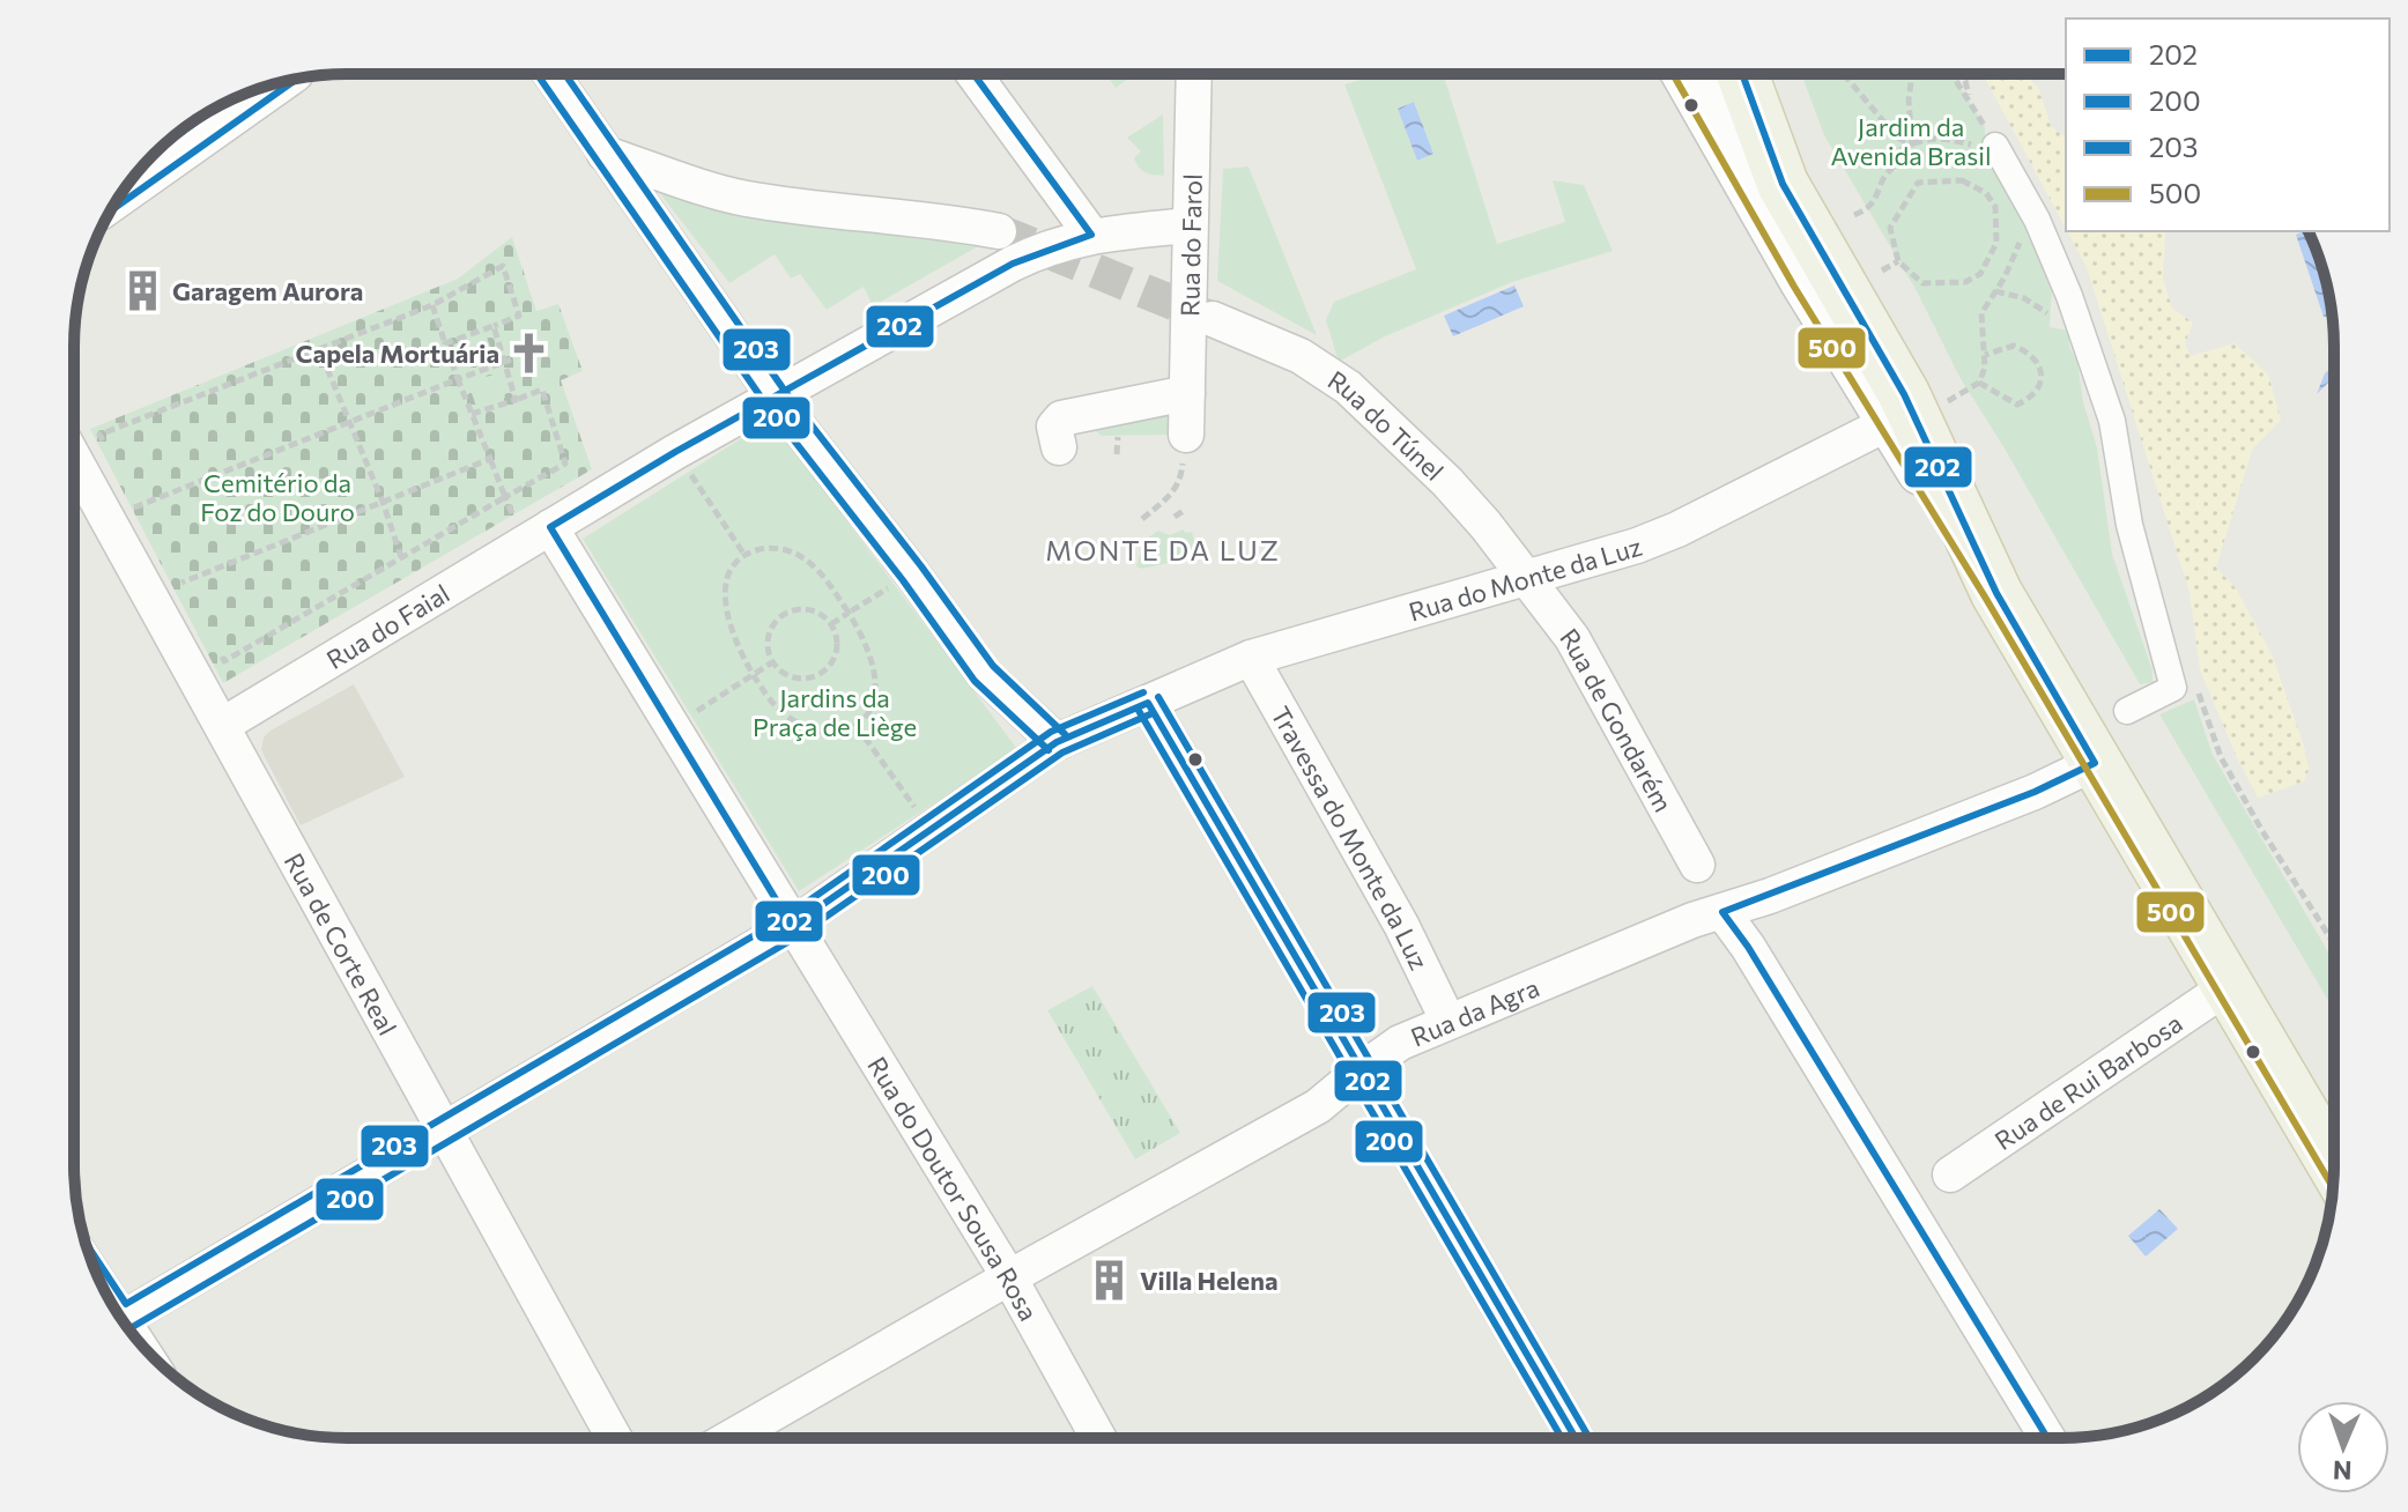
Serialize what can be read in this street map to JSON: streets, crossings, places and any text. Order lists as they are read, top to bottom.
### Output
{
  "streets": {
    "street": [
      "Rua do Farol",
      "Rua do Túnel",
      "Rua do Monte da Luz",
      "Rua do Faial",
      "Rua de Gondarém",
      "Travessa do Monte da Luz",
      "Rua de Corte Real",
      "Rua da Agra",
      "Rua de Rui Barbosa",
      "Rua do Doutor Sousa Rosa"
    ]
  },
  "crossings": [
    ["Rua do Farol", "Rua do Faial"],
    ["Rua do Túnel", "Rua do Monte da Luz"],
    ["Rua do Túnel", "Rua de Gondarém"],
    ["Rua do Monte da Luz", "Rua de Gondarém"],
    ["Rua do Monte da Luz", "Travessa do Monte da Luz"],
    ["Rua do Monte da Luz", "Rua de Corte Real"],
    ["Rua do Monte da Luz", "Rua do Doutor Sousa Rosa"],
    ["Rua do Faial", "Rua de Corte Real"],
    ["Rua do Faial", "Rua do Doutor Sousa Rosa"],
    ["Travessa do Monte da Luz", "Rua da Agra"],
    ["Rua da Agra", "Rua do Doutor Sousa Rosa"]
  ],
  "districts": ["MONTE DA LUZ"],
  "parks": ["Jardim da Avenida Brasil", "Cemitério da Foz do Douro", "Jardins da Praça de Liège"],
  "places": {
    "building": ["Garagem Aurora", "Villa Helena"],
    "church": ["Capela Mortuária"]
  },
  "lines": [
    "transit line 202",
    "transit line 200",
    "transit line 203",
    "transit line 500"
  ],
  "legend": [
    "202",
    "200",
    "203",
    "500"
  ],
  "north": "bottom"
}
